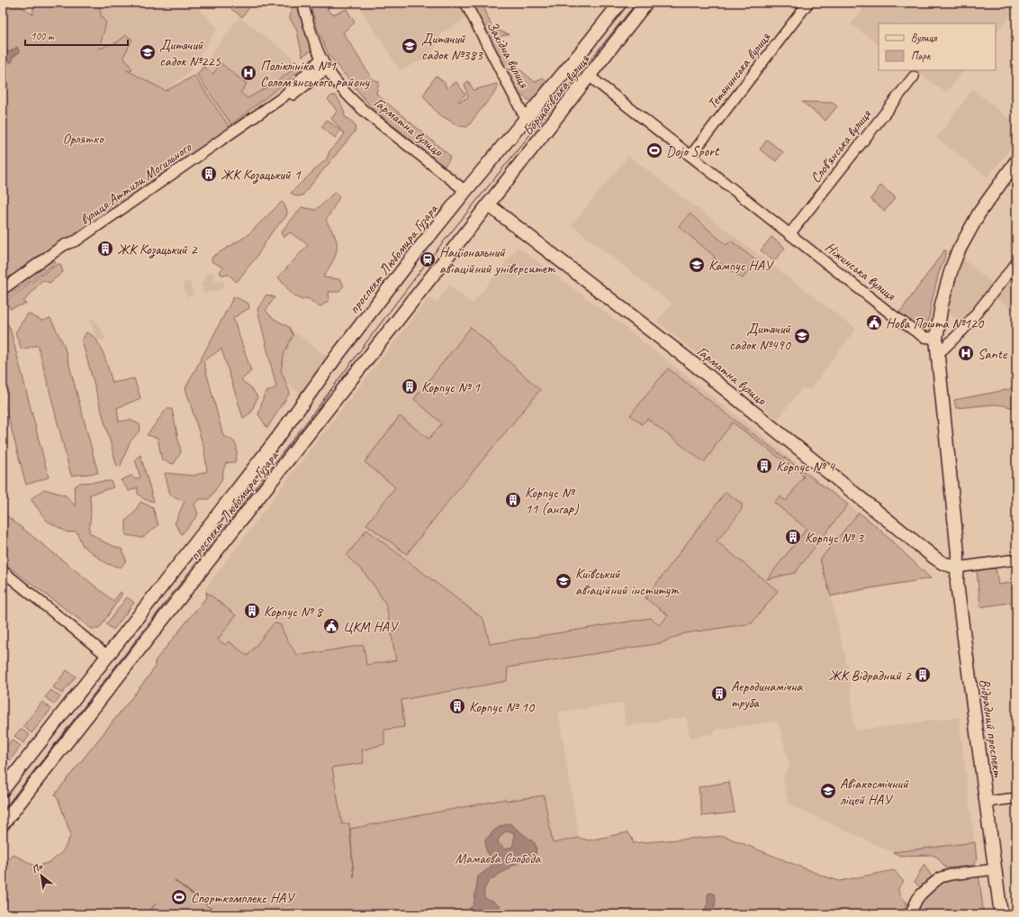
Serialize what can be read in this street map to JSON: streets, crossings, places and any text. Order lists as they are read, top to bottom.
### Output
{
  "streets": {
    "main road": [
      "Борщагівська вулиця",
      "Гарматна вулиця",
      "проспект Любомира Гузара",
      "Відрадний проспект"
    ],
    "street": [
      "Західна вулиця",
      "Тетянинська вулиця",
      "Слов'янська вулиця",
      "вулиця Аттили Могильного",
      "Ніжинська вулиця"
    ]
  },
  "crossings": [
    ["Західна вулиця", "Борщагівська вулиця"],
    ["Тетянинська вулиця", "Ніжинська вулиця"],
    ["Борщагівська вулиця", "Гарматна вулиця"],
    ["Борщагівська вулиця", "проспект Любомира Гузара"],
    ["Борщагівська вулиця", "Ніжинська вулиця"],
    ["Гарматна вулиця", "вулиця Аттили Могильного"],
    ["Гарматна вулиця", "проспект Любомира Гузара"],
    ["Гарматна вулиця", "Відрадний проспект"],
    ["Слов'янська вулиця", "Ніжинська вулиця"]
  ],
  "parks": ["Орлятко", "Мамаєва Слобода"],
  "places": {
    "school or university": [
      "Дитячий садок №383",
      "Дитячий садок №225",
      "Кампус НАУ",
      "Дитячий садок №490",
      "Київський авіаційний інститут",
      "Авіакосмічний ліцей НАУ"
    ],
    "hospital": ["Поліклініка №1 Солом'янського району", "Sante"],
    "sports": ["Dojo Sport", "Спорткомплекс НАУ"],
    "building": [
      "ЖК Козацький 1",
      "ЖК Козацький 2",
      "Корпус № 1",
      "Корпус № 4",
      "Корпус № 11 (ангар)",
      "Корпус № 3",
      "Корпус № 8",
      "ЖК Відрадний 2",
      "Аеродинамічна труба",
      "Корпус № 10"
    ],
    "station": ["Національний авіаційний університет"],
    "public building": ["Нова Пошта №120", "ЦКМ НАУ"]
  },
  "legend": ["Вулиця", "Парк"],
  "scale_bar": "100 m",
  "north": "top left"
}
